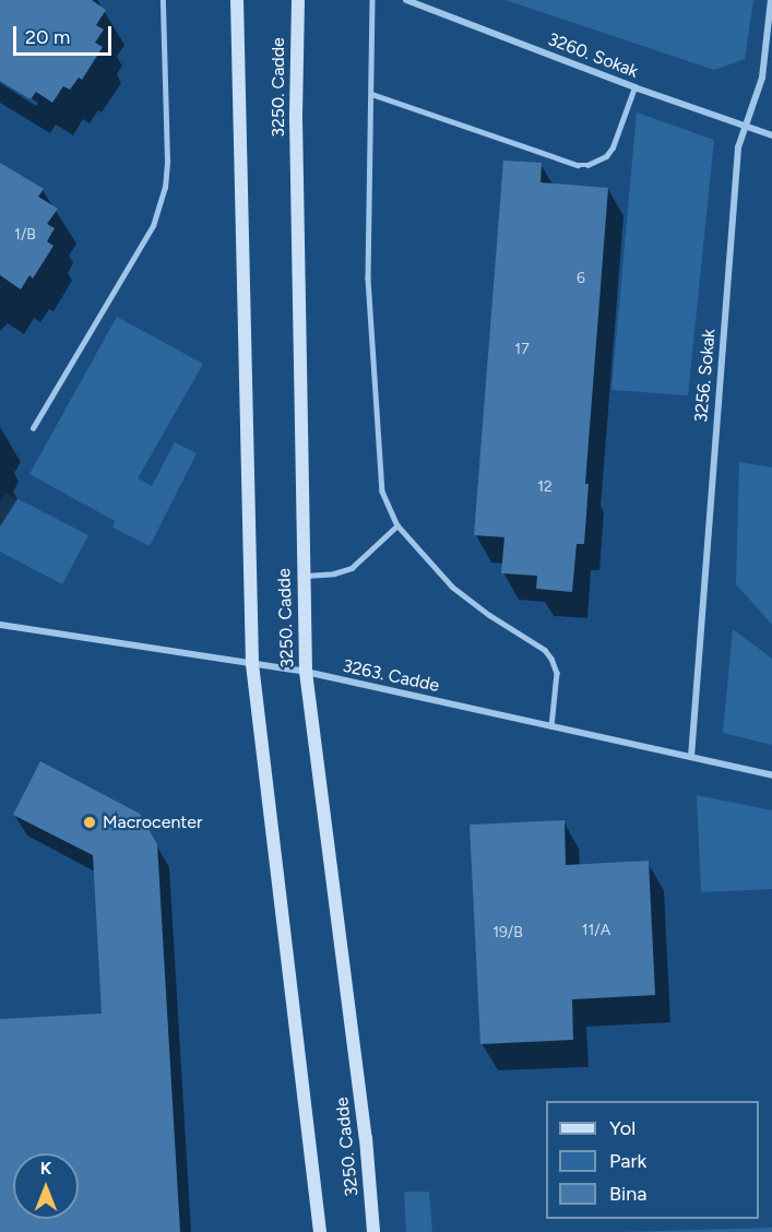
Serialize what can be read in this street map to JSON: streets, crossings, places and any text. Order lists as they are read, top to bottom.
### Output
{
  "streets": {
    "street": [
      "3260. Sokak",
      "3250. Cadde",
      "3256. Sokak",
      "3263. Cadde"
    ]
  },
  "crossings": [
    ["3260. Sokak", "3256. Sokak"],
    ["3250. Cadde", "3263. Cadde"],
    ["3256. Sokak", "3263. Cadde"]
  ],
  "places": ["Macrocenter"],
  "house_numbers": [
    "1/B",
    "6",
    "17",
    "12",
    "11/A",
    "19/B"
  ],
  "legend": ["Yol", "Park", "Bina"],
  "scale_bar": "20 m",
  "north": "top"
}
